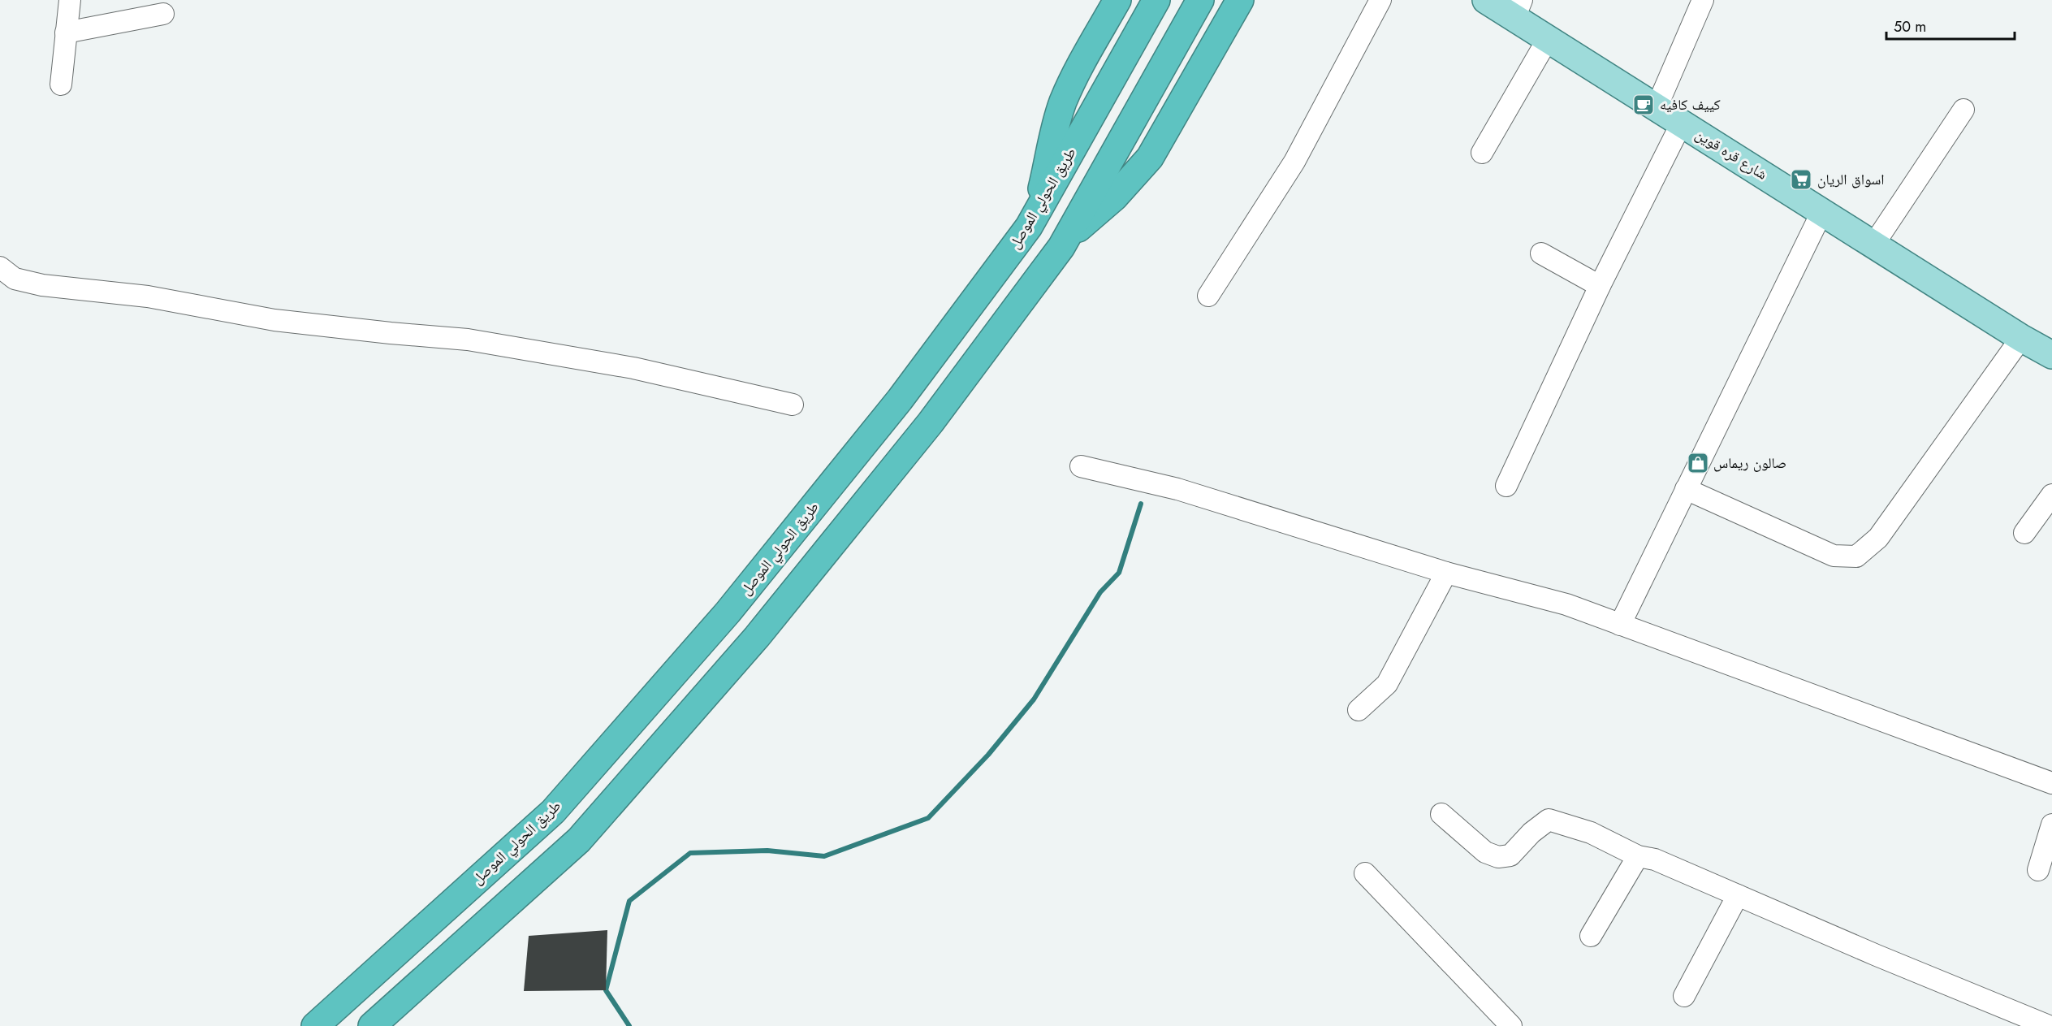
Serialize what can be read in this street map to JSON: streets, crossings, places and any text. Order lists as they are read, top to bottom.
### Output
{
  "streets": {
    "highway": ["طريق الحولي الموصل"],
    "main road": ["شارع قره قوين"]
  },
  "places": {
    "cafe": ["كييف كافيه"],
    "supermarket": ["اسواق الريان"],
    "shop": ["صالون ريماس"]
  },
  "scale_bar": "50 m"
}
